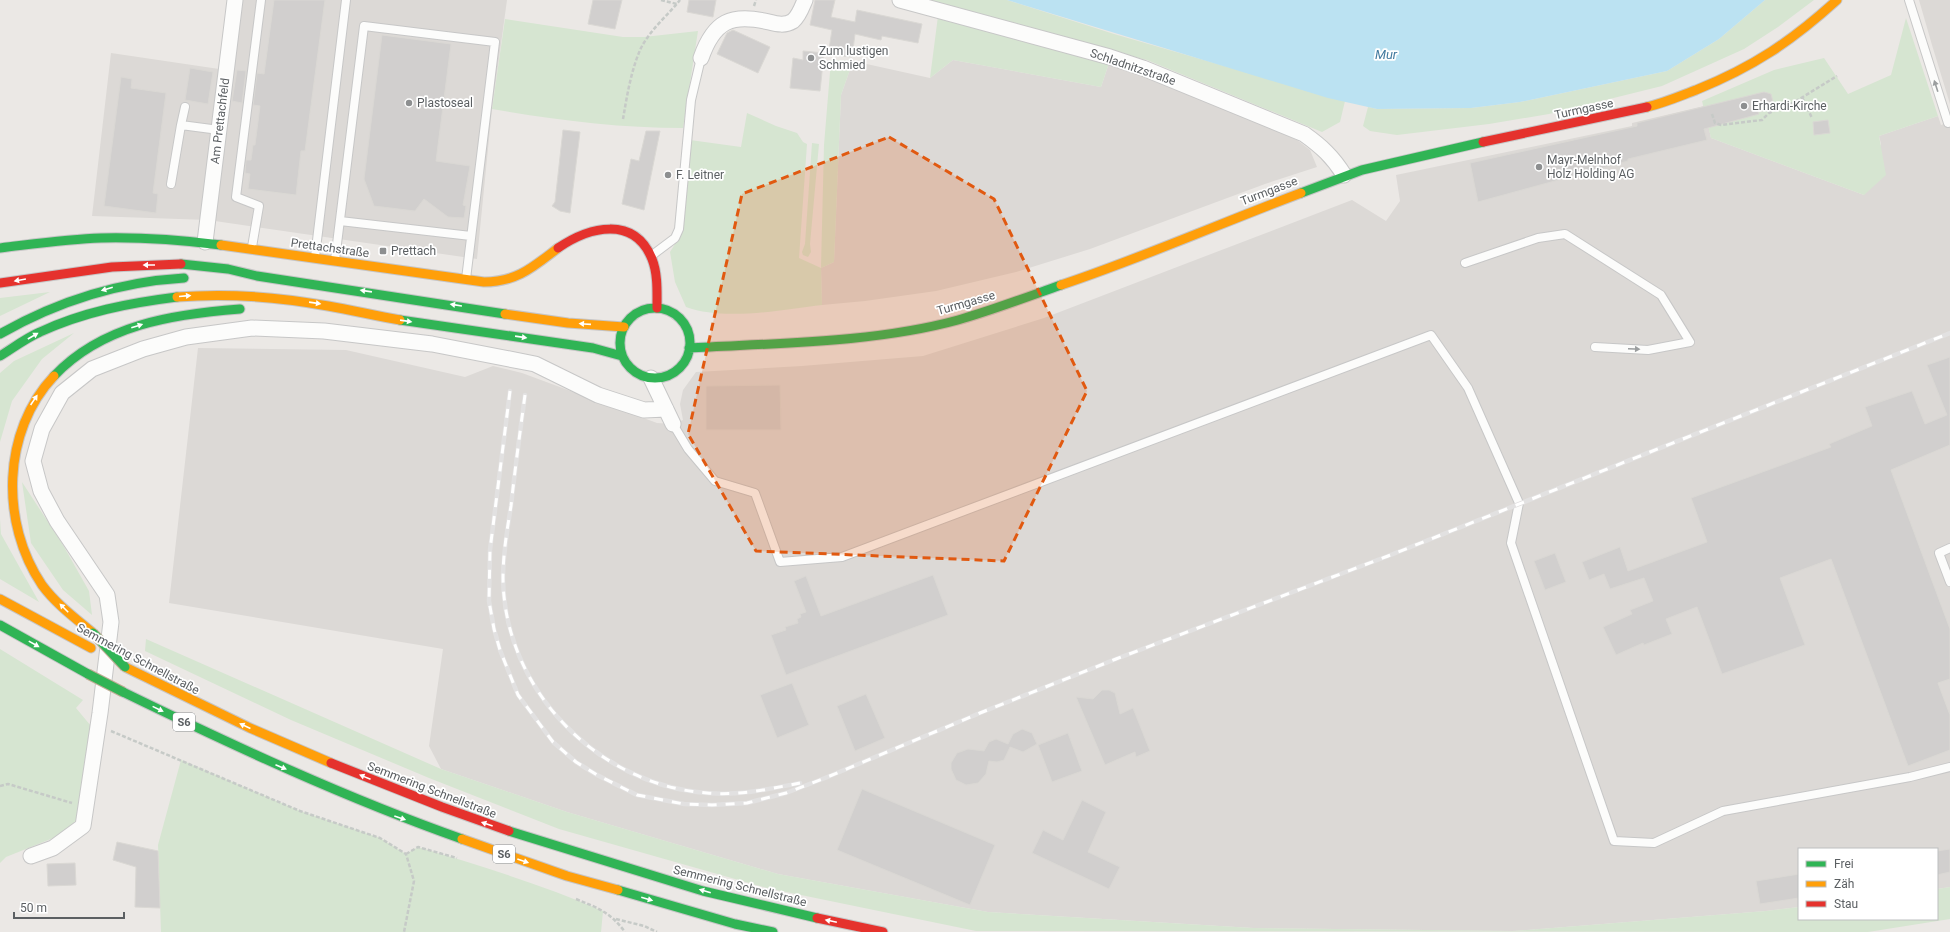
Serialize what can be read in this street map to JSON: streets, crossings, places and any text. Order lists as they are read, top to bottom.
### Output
{
  "streets": {
    "main road": [
      "Turmgasse",
      "Prettachstraße",
      "Semmering Schnellstraße",
      "S6"
    ],
    "street": ["Schladnitzstraße", "Am Prettachfeld"]
  },
  "crossings": [
    ["Schladnitzstraße", "Turmgasse"],
    ["Turmgasse", "Prettachstraße"],
    ["Am Prettachfeld", "Prettachstraße"]
  ],
  "water": ["Mur"],
  "places": {
    "other": [
      "Zum lustigen Schmied",
      "Plastoseal",
      "Erhardi-Kirche",
      "Mayr-Melnhof Holz Holding AG",
      "F. Leitner"
    ],
    "transit": ["Prettach"]
  },
  "legend": ["Frei", "Zäh", "Stau"],
  "scale_bar": "50 m"
}
